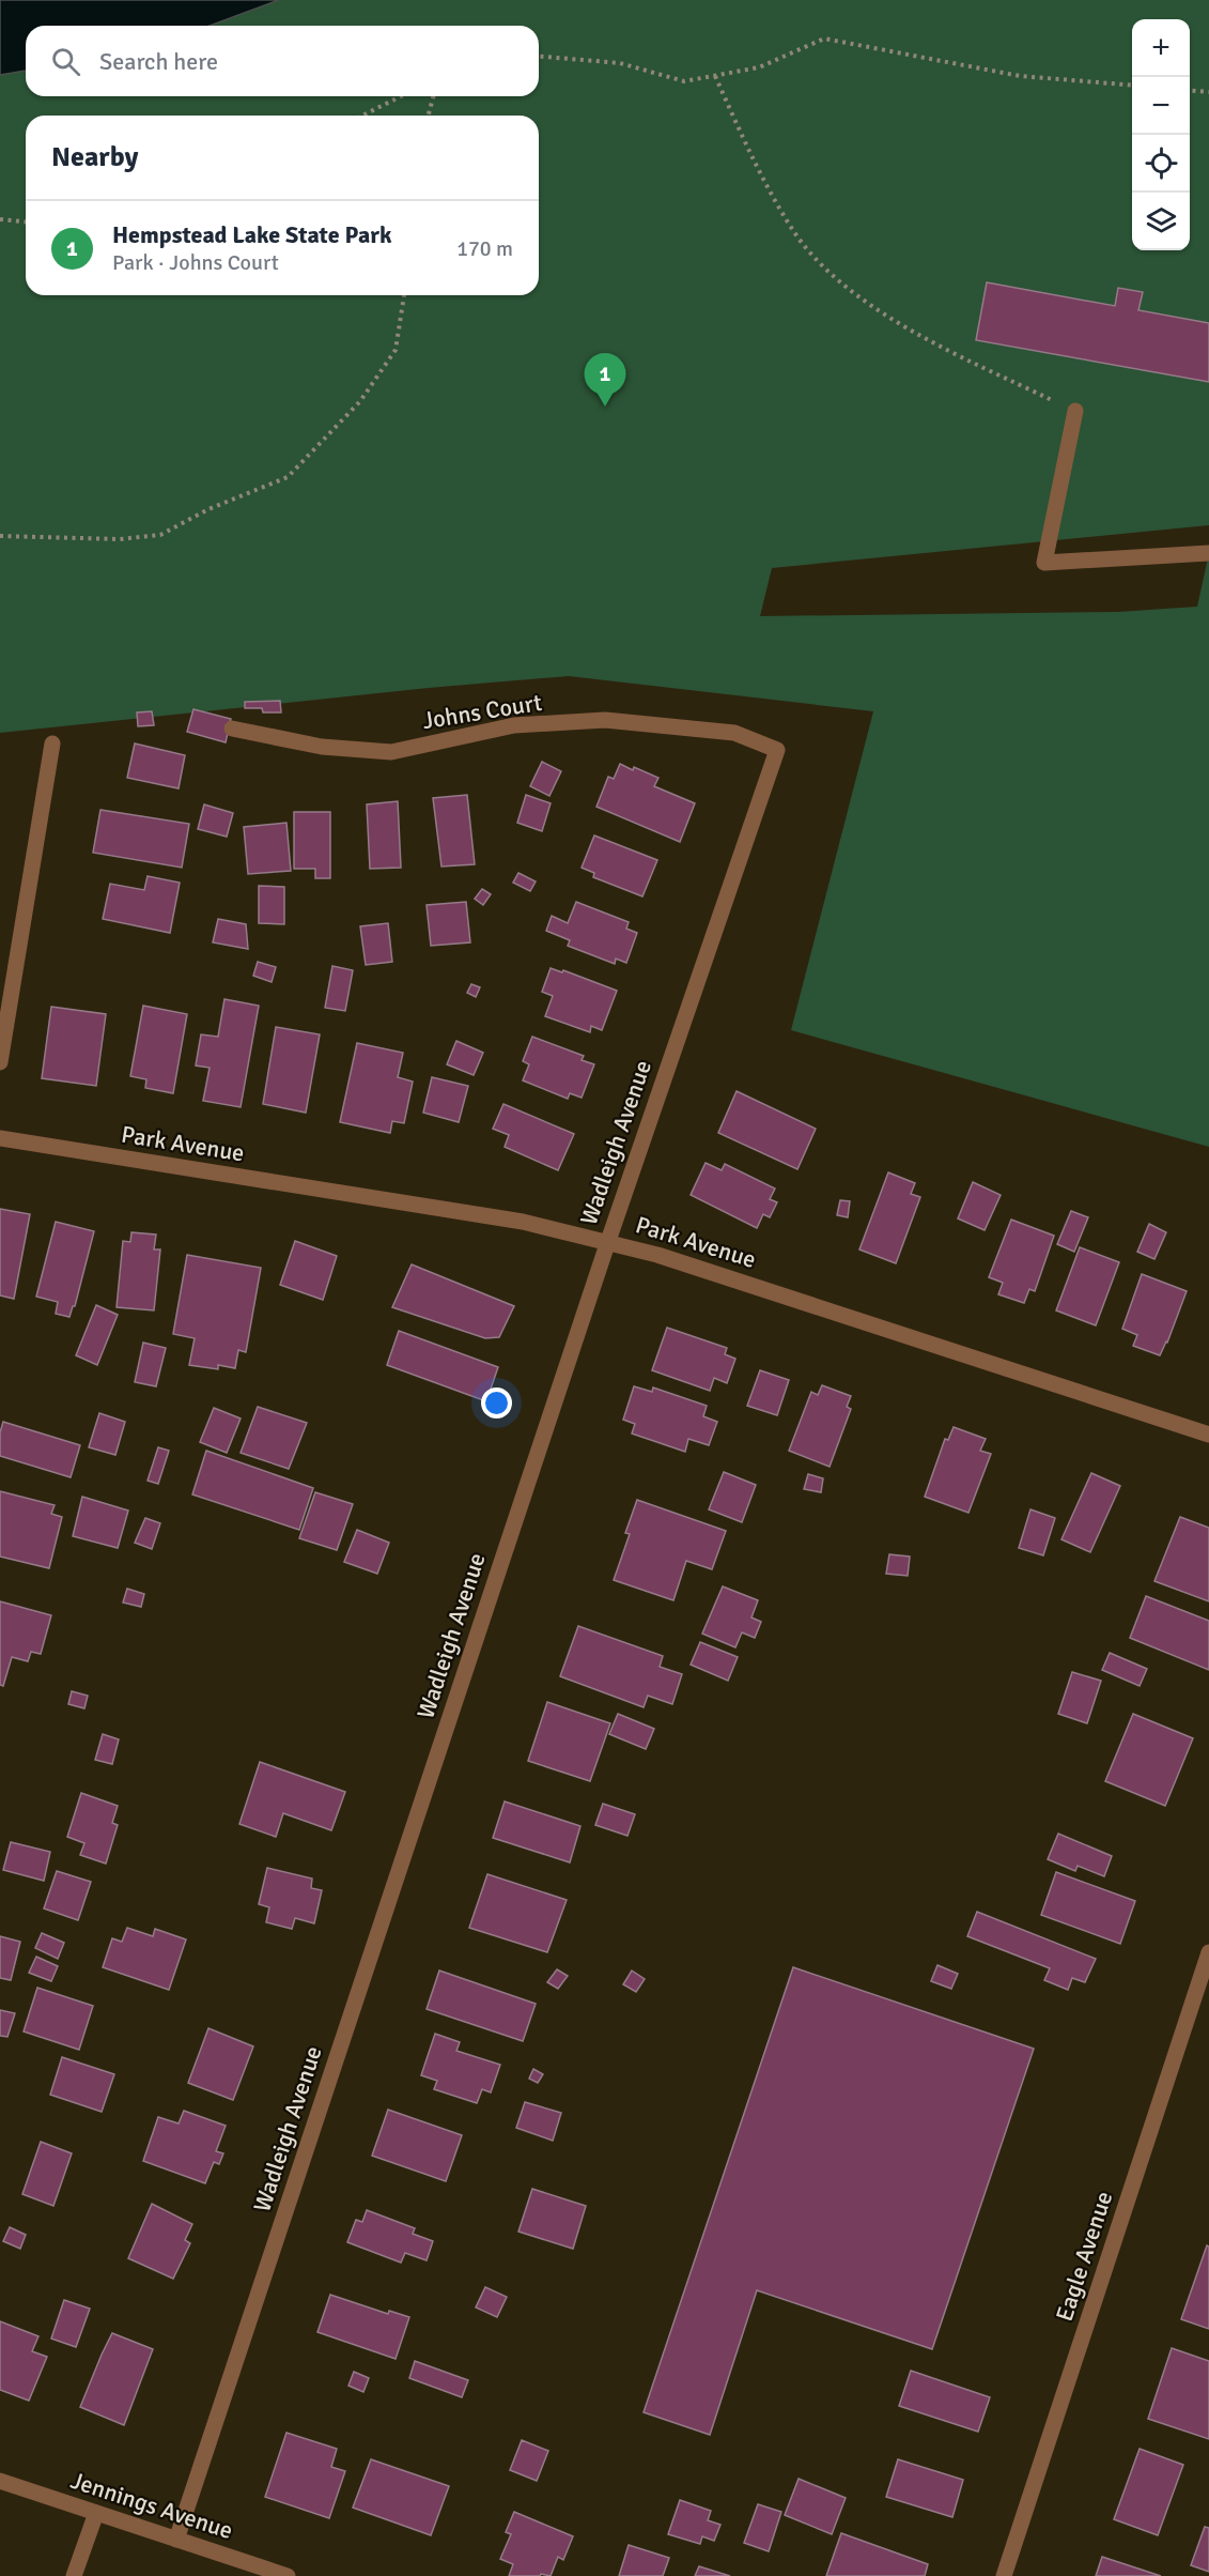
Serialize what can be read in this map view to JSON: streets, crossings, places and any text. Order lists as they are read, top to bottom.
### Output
{
  "streets": {
    "street": [
      "Johns Court",
      "Wadleigh Avenue",
      "Park Avenue",
      "Eagle Avenue",
      "Jennings Avenue"
    ]
  },
  "crossings": [
    ["Johns Court", "Wadleigh Avenue"],
    ["Wadleigh Avenue", "Park Avenue"],
    ["Wadleigh Avenue", "Jennings Avenue"]
  ],
  "page": {
    "map_buttons": ["+", "−"],
    "search": "Search here",
    "heading": "Nearby",
    "list": [
      {
        "mark": "1",
        "name": "Hempstead Lake State Park",
        "note": "Park · Johns Court",
        "value": "170 m"
      }
    ],
    "pins": "1"
  }
}
